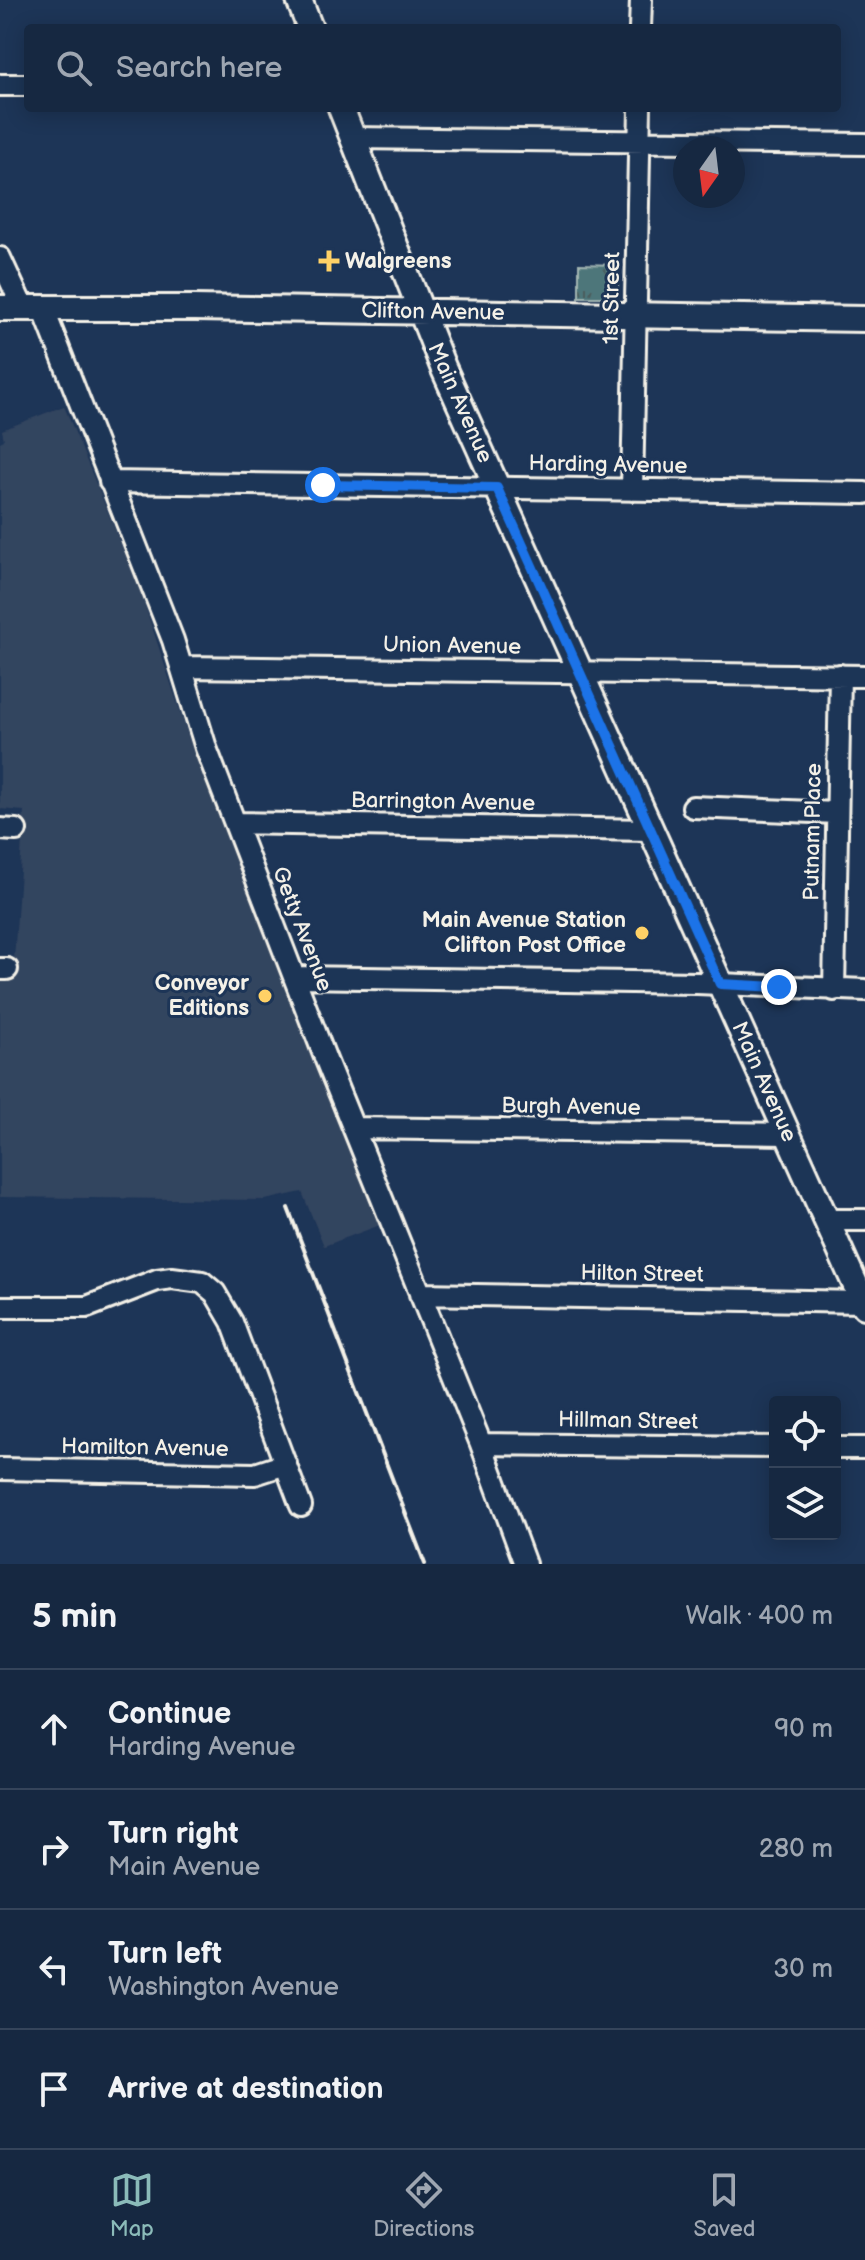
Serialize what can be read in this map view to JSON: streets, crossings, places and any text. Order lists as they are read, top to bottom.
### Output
{
  "streets": {
    "main road": ["Clifton Avenue", "Main Avenue"],
    "street": [
      "1st Street",
      "Harding Avenue",
      "Union Avenue",
      "Barrington Avenue",
      "Putnam Place",
      "Getty Avenue",
      "Burgh Avenue",
      "Hilton Street",
      "Hillman Street",
      "Hamilton Avenue"
    ]
  },
  "crossings": [
    ["1st Street", "Clifton Avenue"],
    ["1st Street", "Harding Avenue"],
    ["Clifton Avenue", "Main Avenue"],
    ["Clifton Avenue", "Getty Avenue"],
    ["Main Avenue", "Harding Avenue"],
    ["Main Avenue", "Union Avenue"],
    ["Main Avenue", "Barrington Avenue"],
    ["Main Avenue", "Burgh Avenue"],
    ["Main Avenue", "Hilton Street"],
    ["Harding Avenue", "Getty Avenue"],
    ["Union Avenue", "Putnam Place"],
    ["Union Avenue", "Getty Avenue"],
    ["Barrington Avenue", "Getty Avenue"],
    ["Getty Avenue", "Burgh Avenue"],
    ["Getty Avenue", "Hilton Street"],
    ["Getty Avenue", "Hillman Street"]
  ],
  "places": {
    "health": ["Walgreens"],
    "other": ["Main Avenue Station Clifton Post Office", "Conveyor Editions"]
  },
  "north": "bottom",
  "page": {
    "search": "Search here",
    "heading": ["5 min", "Walk · 400 m"],
    "list": [
      ["Continue", "Harding Avenue", "90 m"],
      ["Turn right", "Main Avenue", "280 m"],
      ["Turn left", "Washington Avenue", "30 m"],
      "Arrive at destination"
    ],
    "nav": ["Map", "Directions", "Saved"]
  }
}
